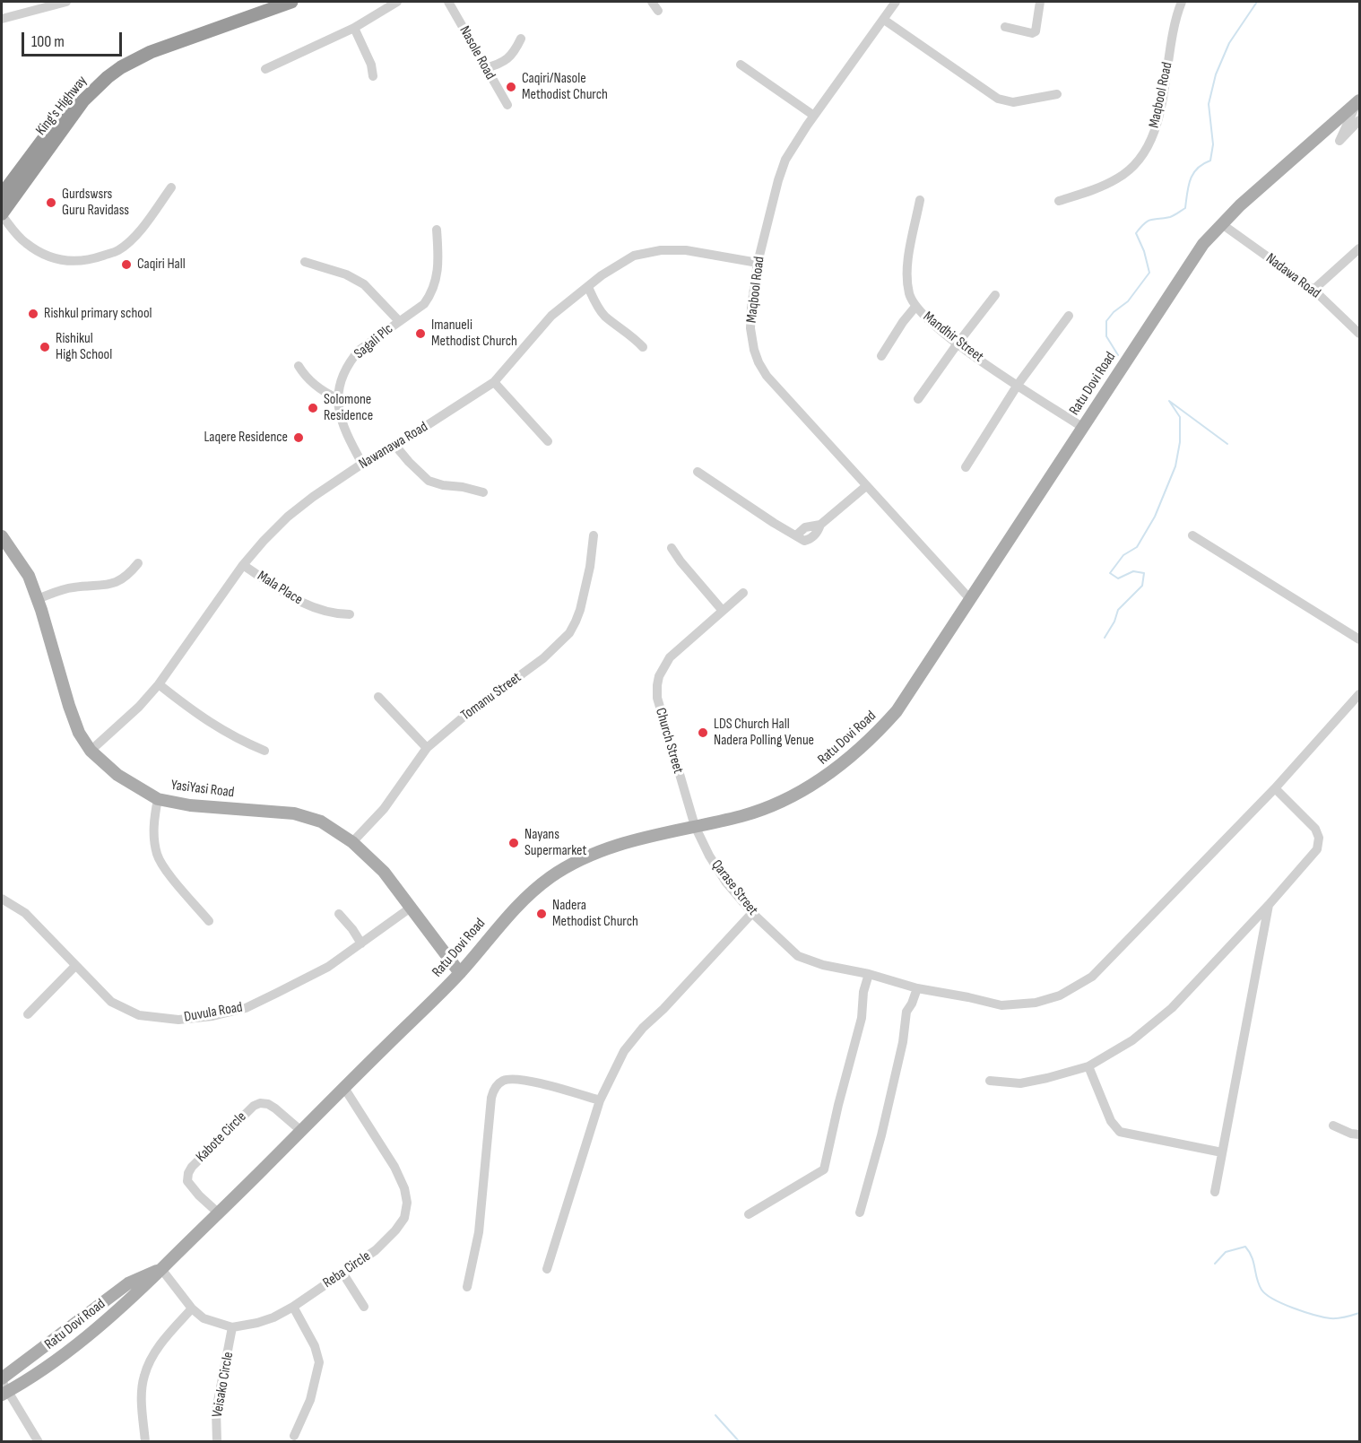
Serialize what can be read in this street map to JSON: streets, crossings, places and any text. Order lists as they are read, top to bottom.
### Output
{
  "streets": {
    "highway": ["King's Highway"],
    "main road": ["Ratu Dovi Road", "YasiYasi Road"],
    "street": [
      "Nasole Road",
      "Maqbool Road",
      "Nadawa Road",
      "Mandhir Street",
      "Sagali Plc",
      "Nawanawa Road",
      "Mala Place",
      "Tomanu Street",
      "Church Street",
      "Qarase Street",
      "Duvula Road",
      "Kabote Circle",
      "Reba Circle",
      "Veisako Circle"
    ]
  },
  "crossings": [
    ["Maqbool Road", "Ratu Dovi Road"],
    ["Maqbool Road", "Nawanawa Road"],
    ["Nadawa Road", "Ratu Dovi Road"],
    ["Mandhir Street", "Ratu Dovi Road"],
    ["Sagali Plc", "Nawanawa Road"],
    ["Ratu Dovi Road", "Church Street"],
    ["Ratu Dovi Road", "YasiYasi Road"],
    ["Ratu Dovi Road", "Qarase Street"],
    ["Ratu Dovi Road", "Kabote Circle"],
    ["Ratu Dovi Road", "Reba Circle"],
    ["Nawanawa Road", "Mala Place"],
    ["Nawanawa Road", "YasiYasi Road"],
    ["Tomanu Street", "YasiYasi Road"],
    ["Church Street", "Qarase Street"],
    ["YasiYasi Road", "Duvula Road"],
    ["Reba Circle", "Veisako Circle"]
  ],
  "places": [
    "Caqiri/Nasole Methodist Church",
    "Gurdswsrs Guru Ravidass",
    "Caqiri Hall",
    "Rishkul primary school",
    "Imanueli Methodist Church",
    "Rishikul High School",
    "Solomone Residence",
    "Laqere Residence",
    "LDS Church Hall Nadera Polling Venue",
    "Nayans Supermarket",
    "Nadera Methodist Church"
  ],
  "scale_bar": "100 m"
}
